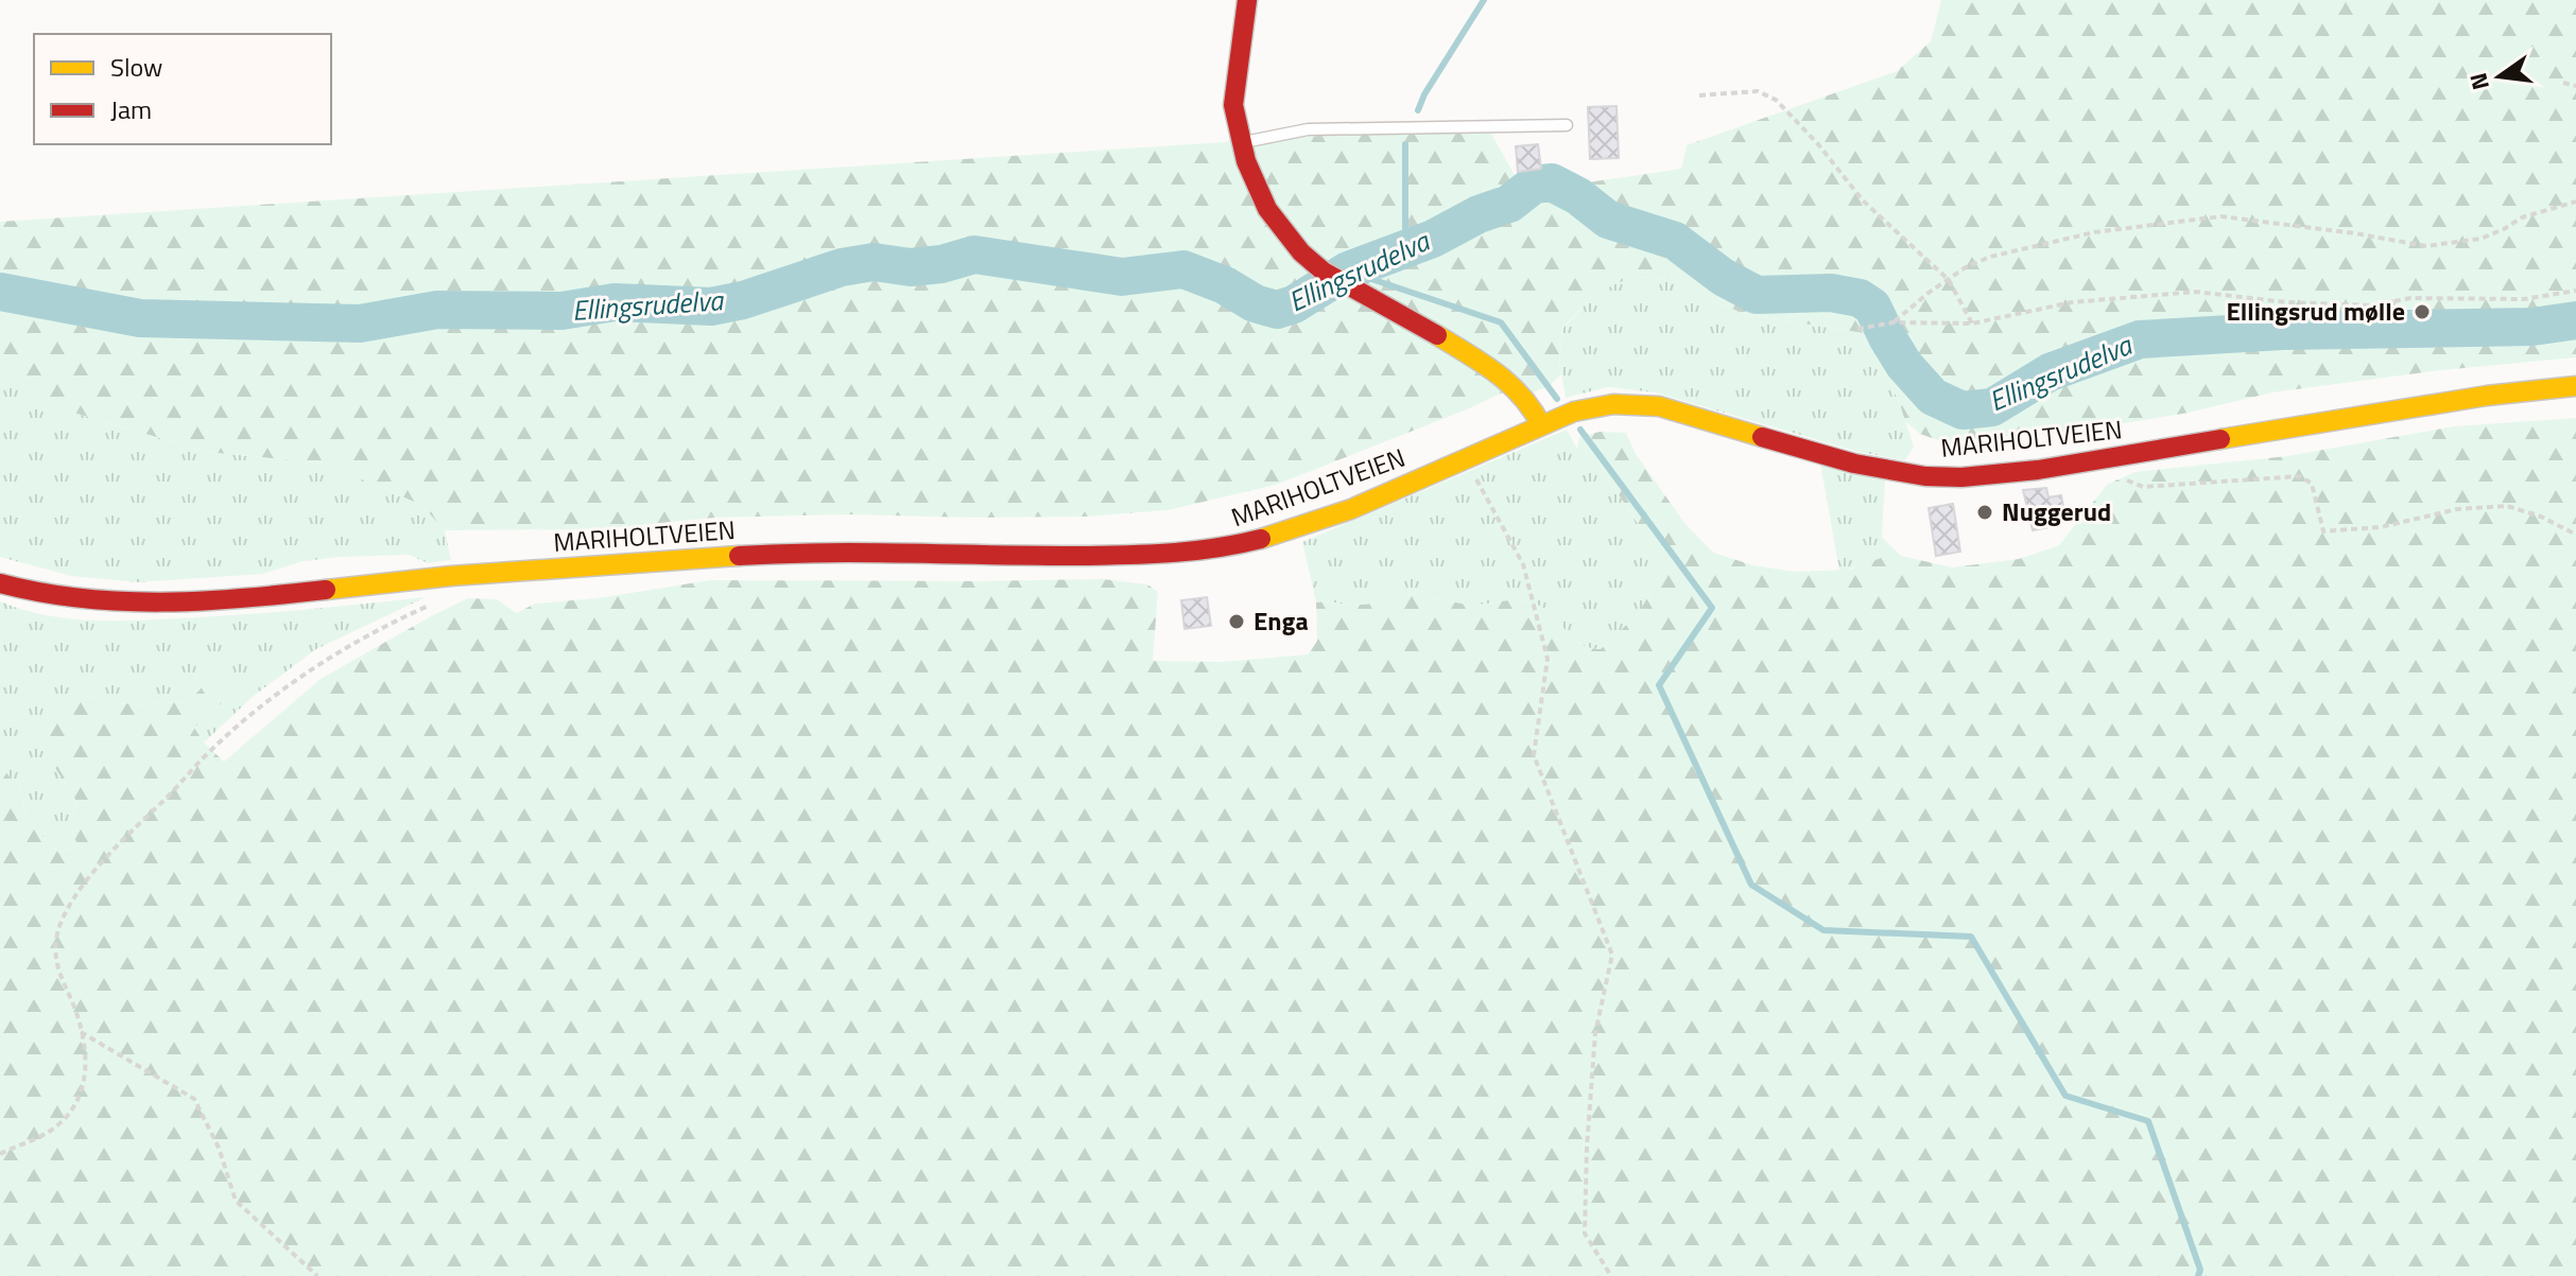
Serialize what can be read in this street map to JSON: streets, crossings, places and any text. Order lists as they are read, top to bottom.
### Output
{
  "streets": {
    "street": ["MARIHOLTVEIEN"]
  },
  "water": ["Ellingsrudelva"],
  "places": ["Ellingsrud mølle", "Nuggerud", "Enga"],
  "legend": ["Slow", "Jam"],
  "north": "left"
}
